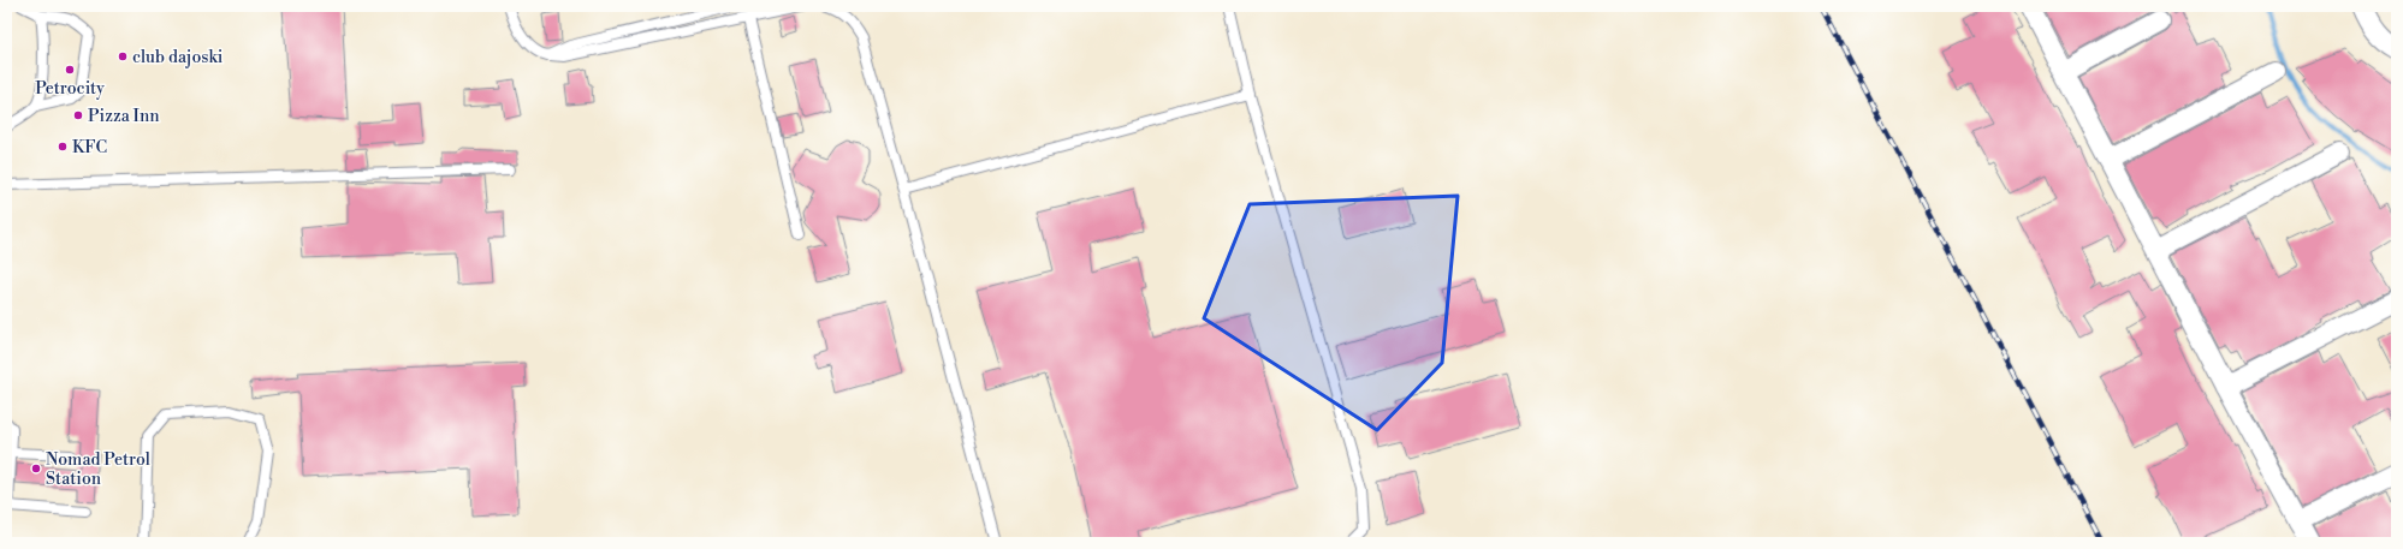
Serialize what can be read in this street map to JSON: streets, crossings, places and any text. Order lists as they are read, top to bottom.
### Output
{
  "places": [
    "club dajoski",
    "Petrocity",
    "Pizza Inn",
    "KFC",
    "Nomad Petrol Station"
  ]
}
